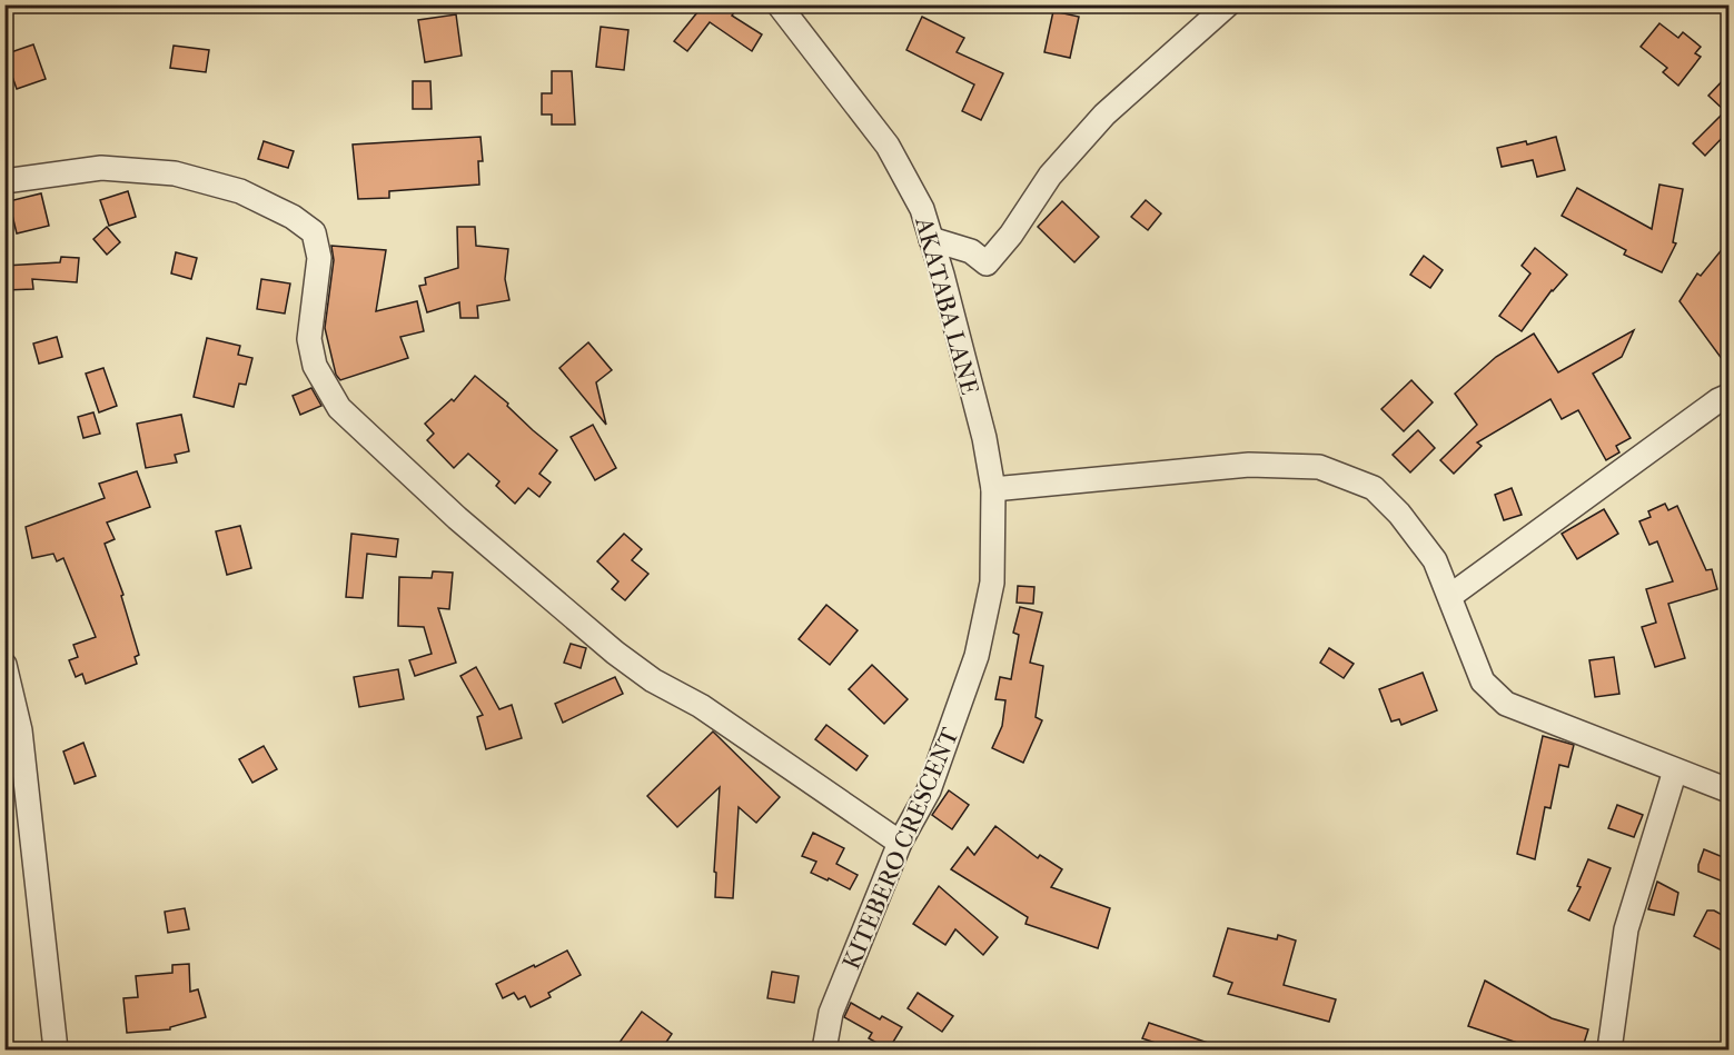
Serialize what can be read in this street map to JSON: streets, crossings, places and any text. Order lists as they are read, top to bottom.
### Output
{
  "streets": {
    "street": ["AKATABA LANE", "KITEBERO CRESCENT"]
  },
  "crossings": [
    ["AKATABA LANE", "KITEBERO CRESCENT"]
  ]
}
